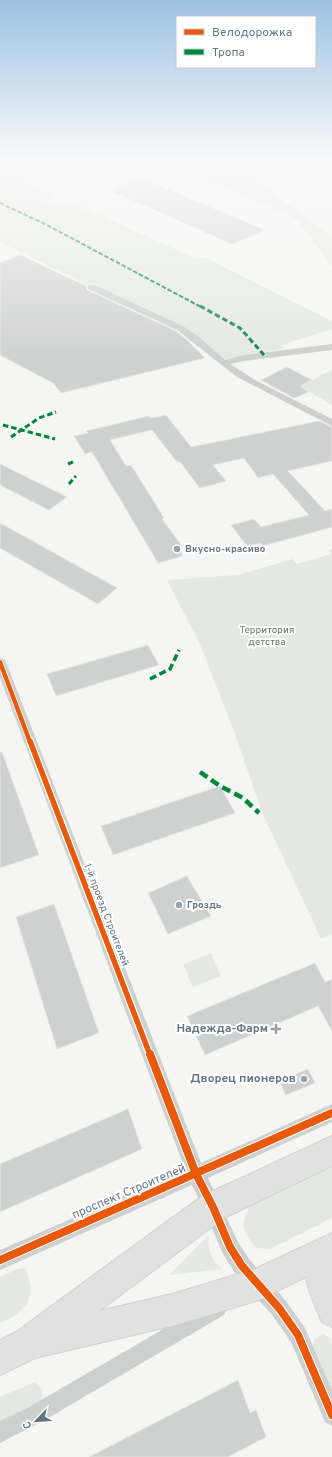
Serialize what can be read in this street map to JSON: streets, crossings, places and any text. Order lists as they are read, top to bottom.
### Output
{
  "streets": {
    "street": ["1-й проезд Строителей", "проспект Строителей"]
  },
  "crossings": [
    ["1-й проезд Строителей", "проспект Строителей"]
  ],
  "parks": ["Территория детства"],
  "places": {
    "other": ["Вкусно-красиво", "Гроздь", "Дворец пионеров"],
    "health": ["Надежда-Фарм"]
  },
  "legend": ["Велодорожка", "Тропа"],
  "north": "bottom left"
}
